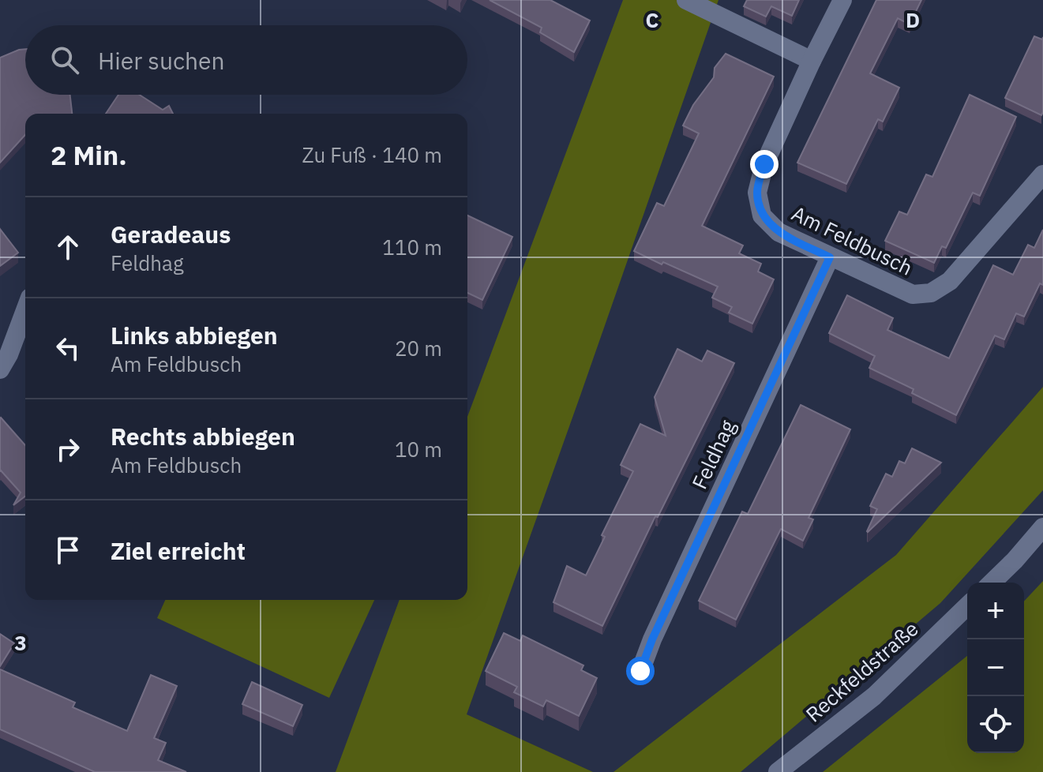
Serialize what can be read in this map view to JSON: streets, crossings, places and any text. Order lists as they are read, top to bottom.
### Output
{
  "streets": {
    "street": ["Am Feldbusch", "Feldhag", "Reckfeldstraße"]
  },
  "crossings": [
    ["Am Feldbusch", "Feldhag"]
  ],
  "page": {
    "search": "Hier suchen",
    "heading": ["2 Min.", "Zu Fuß · 140 m"],
    "list": [
      ["Geradeaus", "Feldhag", "110 m"],
      ["Links abbiegen", "Am Feldbusch", "20 m"],
      ["Rechts abbiegen", "Am Feldbusch", "10 m"],
      "Ziel erreicht"
    ],
    "map_buttons": ["+", "−"]
  },
  "grid": {
    "columns": ["C", "D"],
    "rows": ["3"]
  }
}
